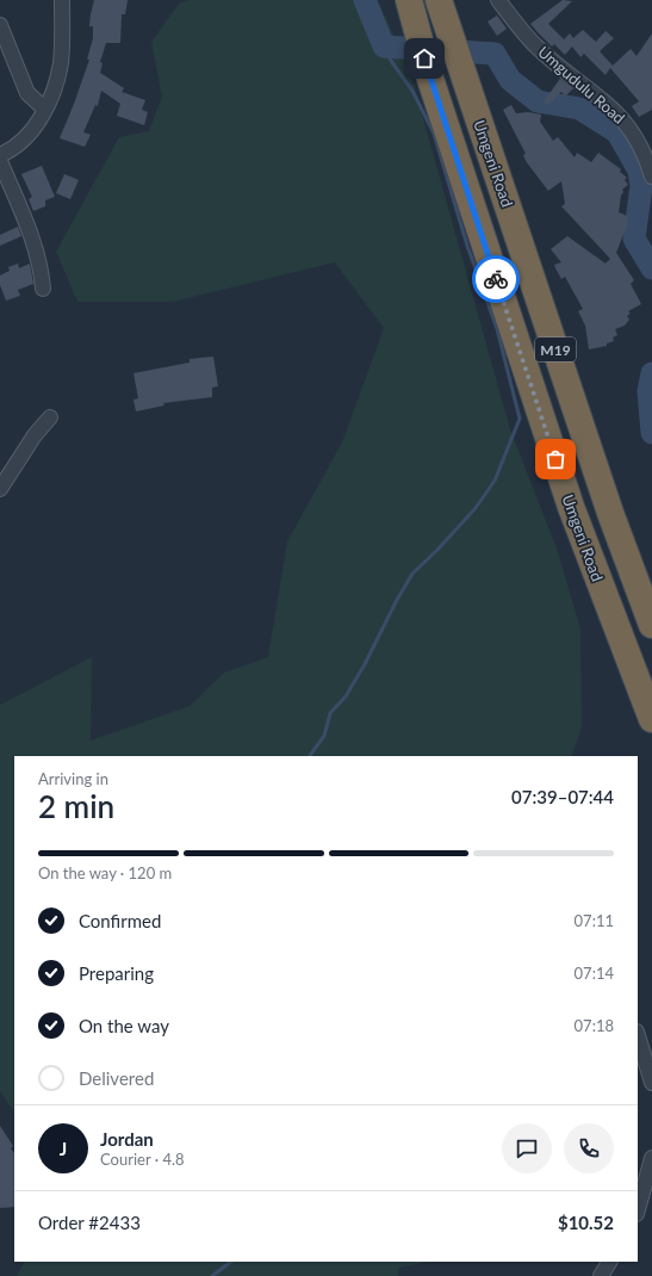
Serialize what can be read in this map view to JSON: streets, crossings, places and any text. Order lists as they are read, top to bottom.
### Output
{
  "streets": {
    "highway": ["Umgeni Road", "M19"],
    "street": ["Umgudulu Road"]
  },
  "page": {
    "heading": ["2 min", "Arriving in", "07:39–07:44"],
    "panel": [
      "Jordan",
      "Courier · 4.8",
      "Order #2433",
      "$10.52"
    ],
    "bar": "On the way · 120 m",
    "list": [
      ["Confirmed", "07:11"],
      ["Preparing", "07:14"],
      ["On the way", "07:18"],
      "Delivered"
    ],
    "round": "J"
  }
}
